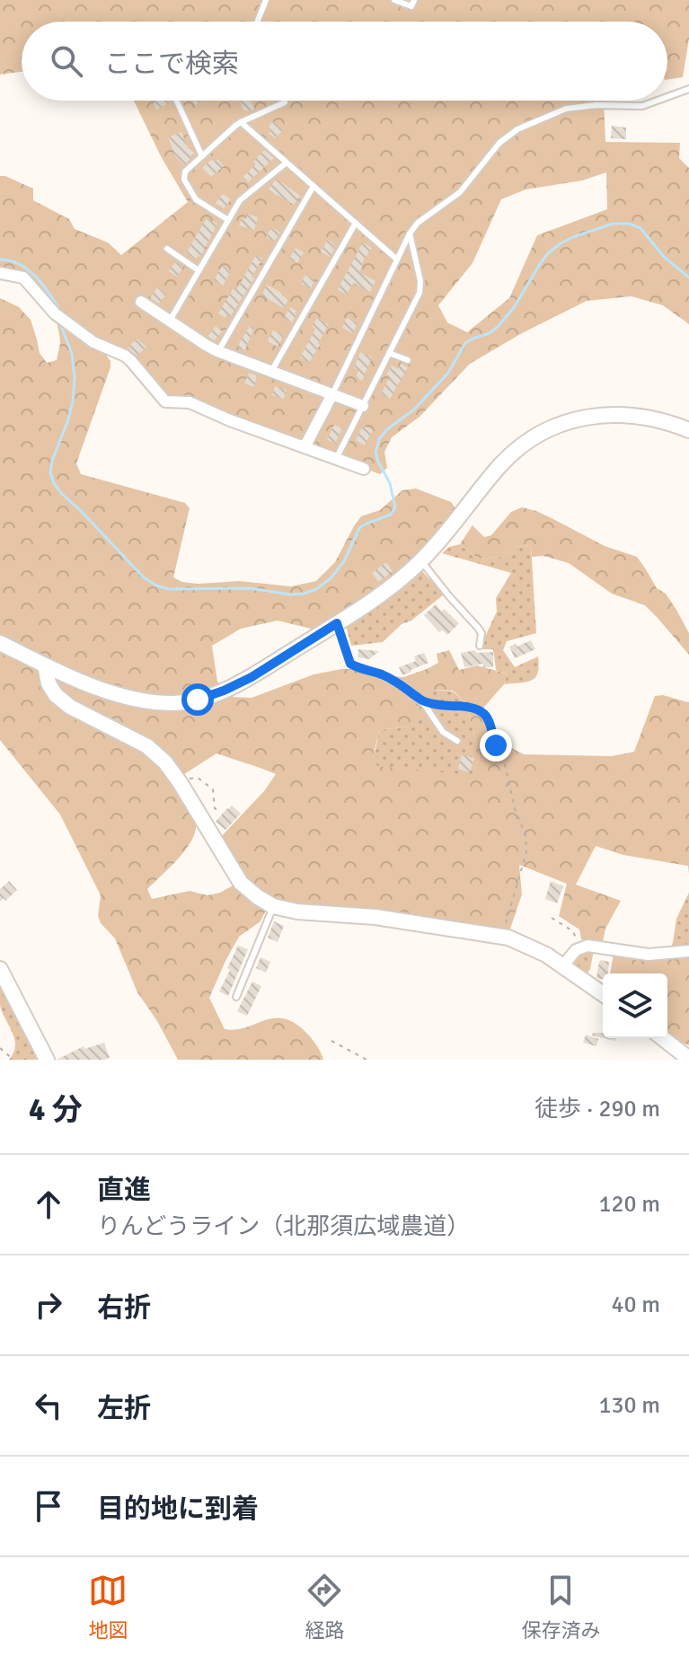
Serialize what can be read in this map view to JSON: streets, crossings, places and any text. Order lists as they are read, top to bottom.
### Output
{
  "page": {
    "search": "ここで検索",
    "heading": ["4 分", "徒歩 · 290 m"],
    "list": [
      ["直進", "りんどうライン（北那須広域農道）", "120 m"],
      ["右折", "40 m"],
      ["左折", "130 m"],
      "目的地に到着"
    ],
    "nav": ["地図", "経路", "保存済み"]
  }
}
